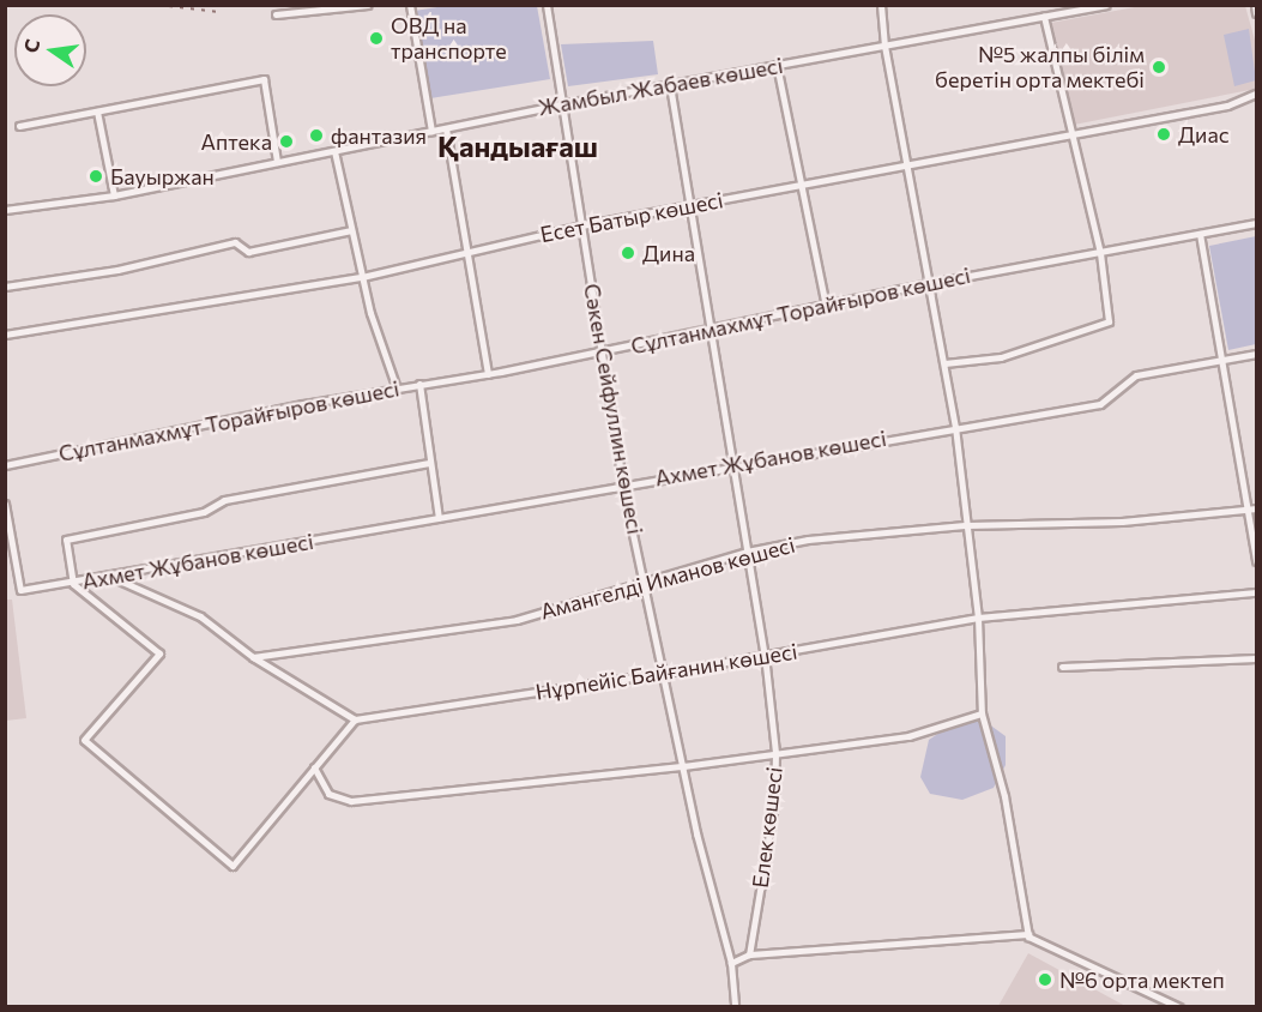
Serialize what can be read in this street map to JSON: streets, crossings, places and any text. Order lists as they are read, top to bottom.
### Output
{
  "streets": {
    "street": [
      "Жамбыл Жабаев көшесі",
      "Есет Батыр көшесі",
      "Сұлтанмахмұт Торайғыров көшесі",
      "Сәкен Сейфуллин көшесі",
      "Ахмет Жұбанов көшесі",
      "Амангелді Иманов көшесі",
      "Нұрпейіс Байғанин көшесі",
      "Елек көшесі"
    ]
  },
  "crossings": [
    ["Жамбыл Жабаев көшесі", "Сәкен Сейфуллин көшесі"],
    ["Жамбыл Жабаев көшесі", "Елек көшесі"],
    ["Есет Батыр көшесі", "Сәкен Сейфуллин көшесі"],
    ["Есет Батыр көшесі", "Елек көшесі"],
    ["Сұлтанмахмұт Торайғыров көшесі", "Сәкен Сейфуллин көшесі"],
    ["Сұлтанмахмұт Торайғыров көшесі", "Елек көшесі"],
    ["Сәкен Сейфуллин көшесі", "Ахмет Жұбанов көшесі"],
    ["Сәкен Сейфуллин көшесі", "Амангелді Иманов көшесі"],
    ["Сәкен Сейфуллин көшесі", "Нұрпейіс Байғанин көшесі"],
    ["Ахмет Жұбанов көшесі", "Елек көшесі"],
    ["Амангелді Иманов көшесі", "Елек көшесі"],
    ["Нұрпейіс Байғанин көшесі", "Елек көшесі"]
  ],
  "districts": ["Қандыағаш"],
  "places": [
    "ОВД на транспорте",
    "№5 жалпы білім беретін орта мектебі",
    "Диас",
    "фантазия",
    "Аптека",
    "Бауыржан",
    "Дина",
    "№6 орта мектеп"
  ],
  "north": "left"
}
